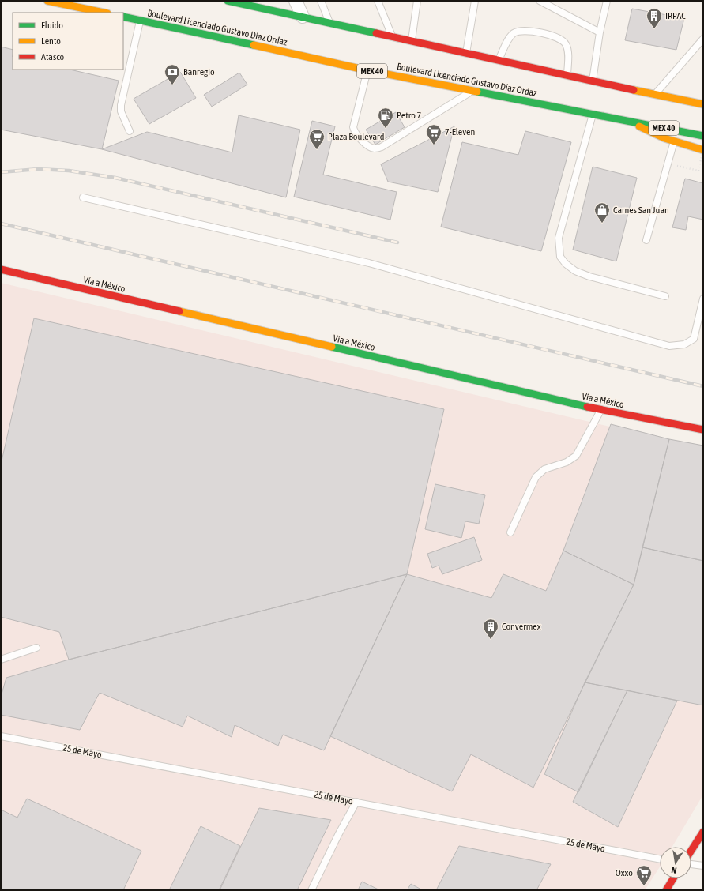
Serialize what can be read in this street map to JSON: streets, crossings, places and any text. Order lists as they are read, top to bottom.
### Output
{
  "streets": {
    "main road": ["Boulevard Licenciado Gustavo Díaz Ordaz", "MEX 40", "Vía a México"],
    "lane": ["25 de Mayo"]
  },
  "places": {
    "building": ["IRPAC", "Convermex"],
    "bank": ["Banregio"],
    "fuel station": ["Petro 7"],
    "supermarket": ["7-Eleven", "Plaza Boulevard", "Oxxo"],
    "shop": ["Carnes San Juan"]
  },
  "legend": ["Fluido", "Lento", "Atasco"],
  "north": "bottom"
}
